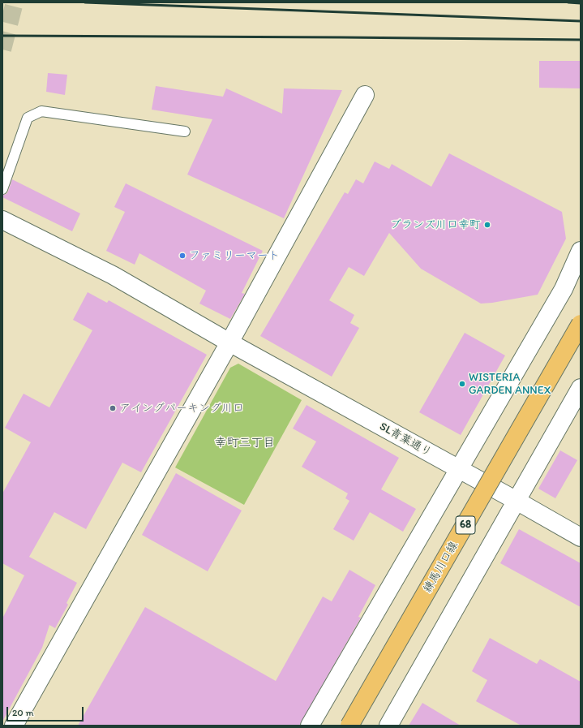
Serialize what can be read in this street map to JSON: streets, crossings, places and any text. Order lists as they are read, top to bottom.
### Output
{
  "streets": {
    "main road": ["68", "練馬川口線"],
    "street": ["SL青葉通り"]
  },
  "districts": ["幸町三丁目"],
  "places": [
    "ブランズ川口幸町",
    "ファミリーマート",
    "WISTERIA GARDEN ANNEX",
    "アイングパーキング川口"
  ],
  "scale_bar": "20 m"
}
